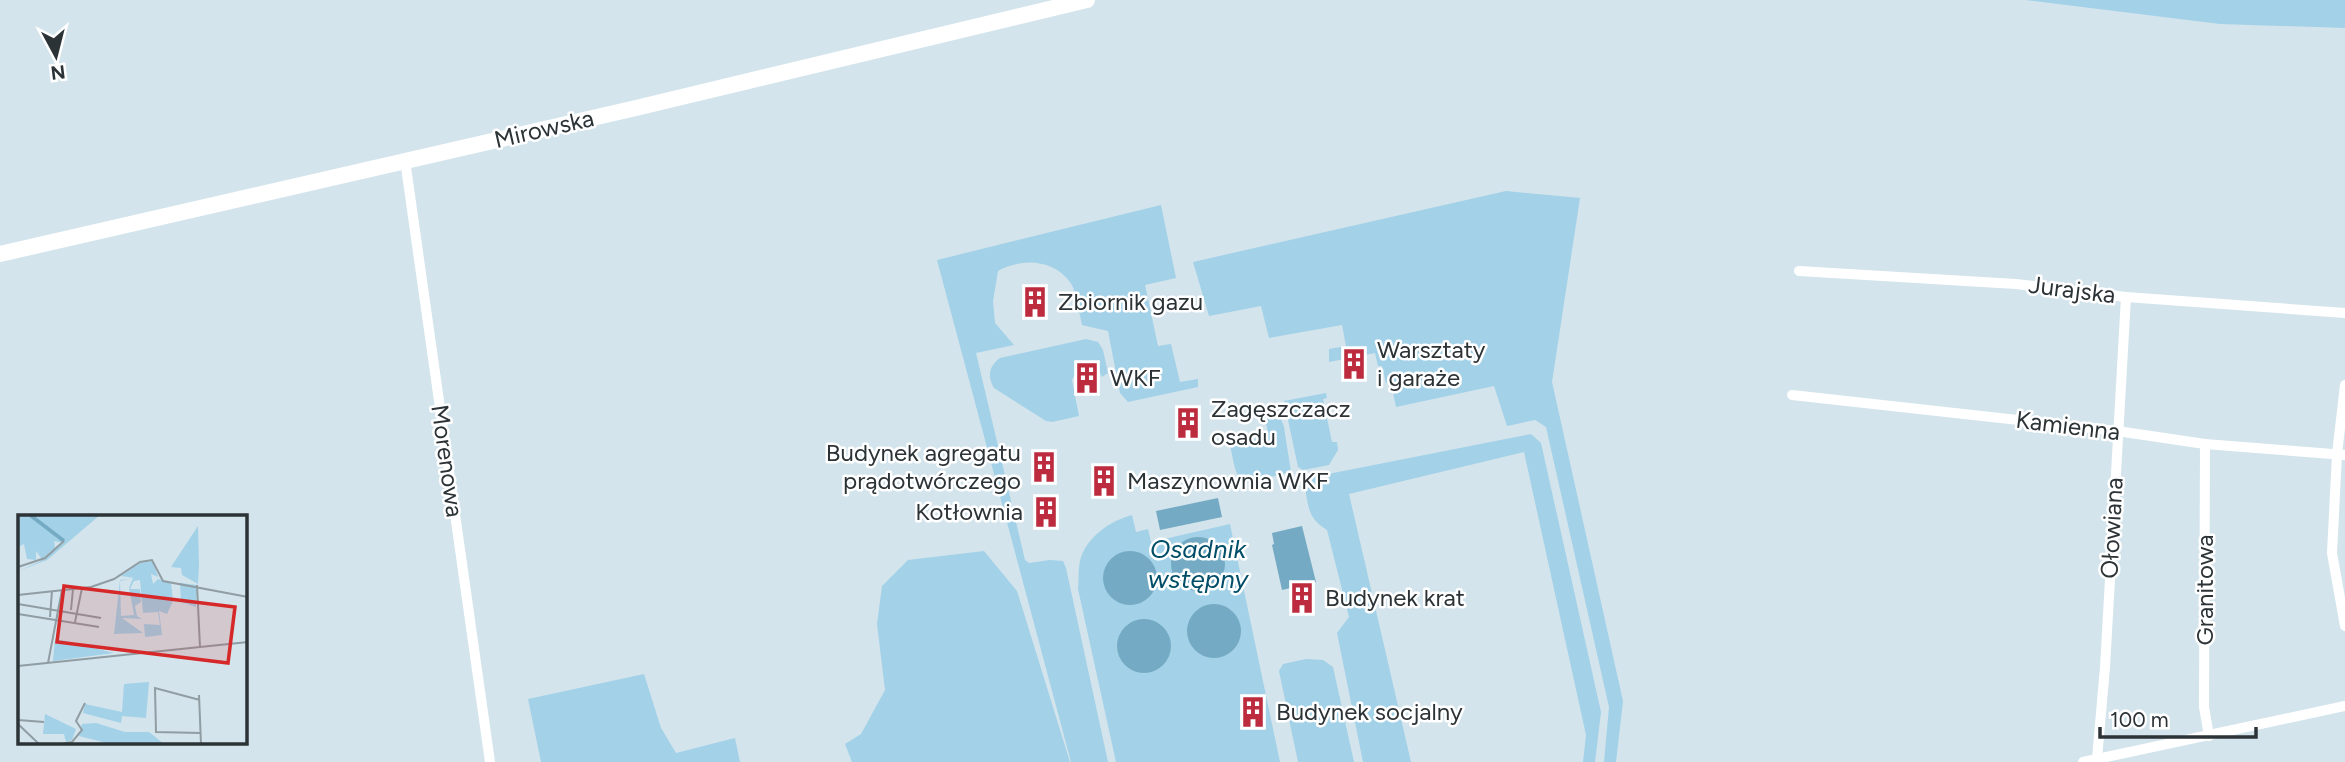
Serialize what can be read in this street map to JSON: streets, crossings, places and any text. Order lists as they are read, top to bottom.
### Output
{
  "streets": {
    "street": [
      "Mirowska",
      "Jurajska",
      "Kamienna",
      "Morenowa",
      "Ołowiana",
      "Granitowa"
    ]
  },
  "crossings": [
    ["Mirowska", "Morenowa"],
    ["Jurajska", "Ołowiana"],
    ["Kamienna", "Ołowiana"],
    ["Kamienna", "Granitowa"]
  ],
  "water": ["Osadnik wstępny"],
  "places": {
    "building": [
      "Zbiornik gazu",
      "Warsztaty i garaże",
      "WKF",
      "Zagęszczacz osadu",
      "Budynek agregatu prądotwórczego",
      "Maszynownia WKF",
      "Kotłownia",
      "Budynek krat",
      "Budynek socjalny"
    ]
  },
  "scale_bar": "100 m",
  "north": "bottom"
}
